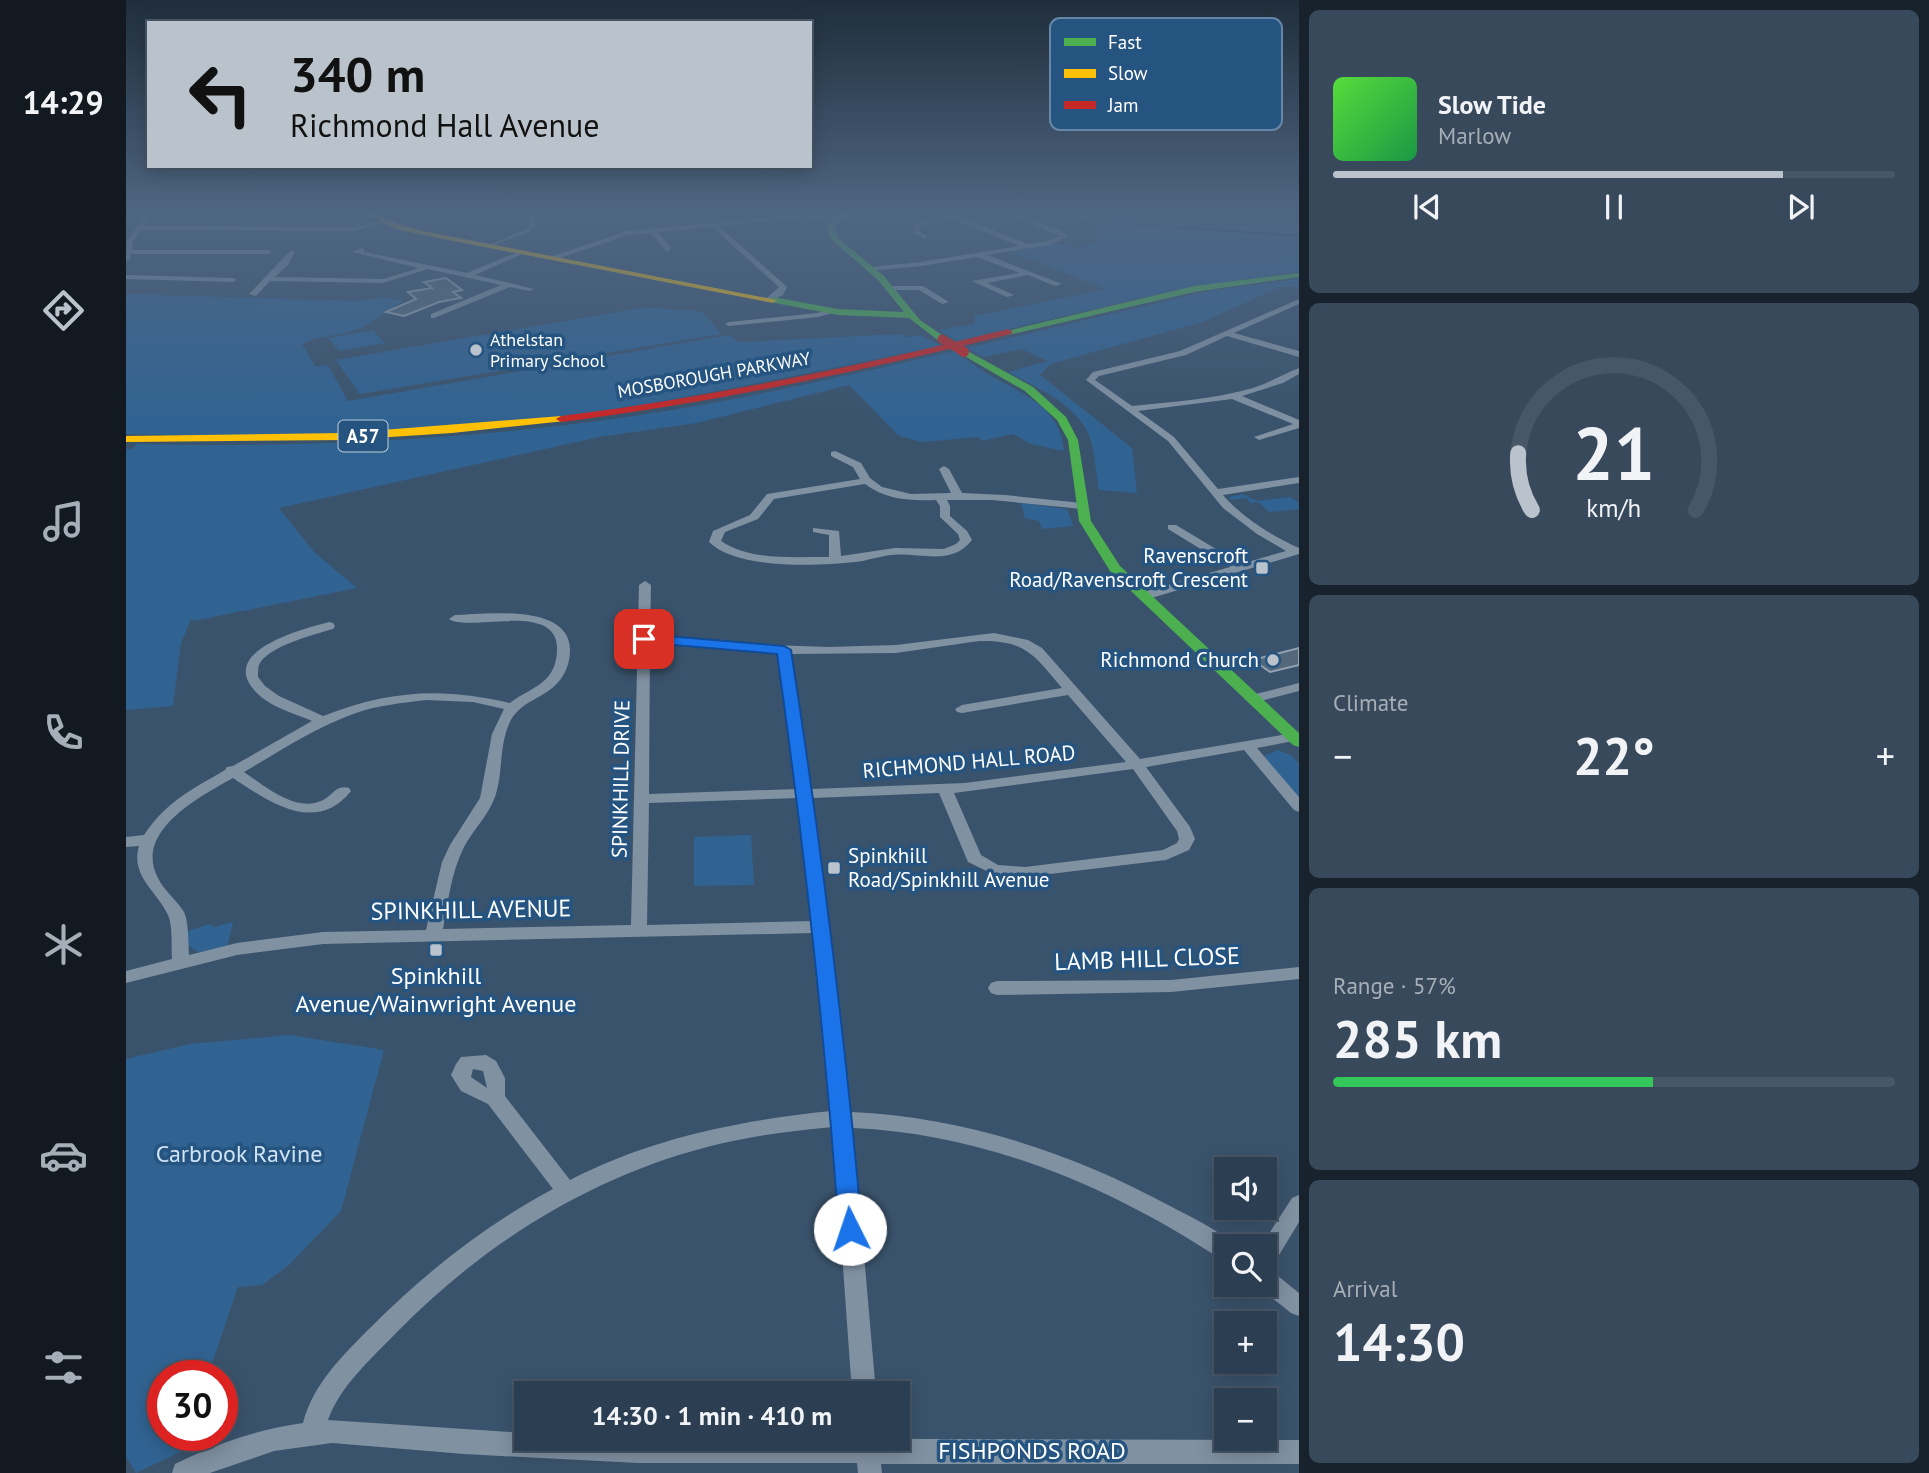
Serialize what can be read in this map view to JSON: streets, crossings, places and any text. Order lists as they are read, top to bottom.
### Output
{
  "streets": {
    "main road": ["MOSBOROUGH PARKWAY", "A57"],
    "street": [
      "RICHMOND HALL ROAD",
      "SPINKHILL DRIVE",
      "SPINKHILL AVENUE",
      "LAMB HILL CLOSE",
      "FISHPONDS ROAD"
    ]
  },
  "crossings": [
    ["RICHMOND HALL ROAD", "SPINKHILL DRIVE"],
    ["SPINKHILL DRIVE", "SPINKHILL AVENUE"]
  ],
  "parks": ["Carbrook Ravine"],
  "places": {
    "other": ["Athelstan Primary School", "Richmond Church"],
    "transit": ["Ravenscroft Road/Ravenscroft Crescent", "Spinkhill Road/Spinkhill Avenue", "Spinkhill Avenue/Wainwright Avenue"]
  },
  "legend": ["Fast", "Slow", "Jam"],
  "page": {
    "tabs": "14:29",
    "turn": ["340 m", "Richmond Hall Avenue"],
    "song": ["Slow Tide", "Marlow"],
    "tile": [
      "Climate",
      ["Range · 57%", "285 km"],
      ["Arrival", "14:30"]
    ],
    "heat": ["−", "22°", "+"],
    "map_buttons": ["+", "−"],
    "limit": "30",
    "trip": "14:30 · 1 min · 410 m",
    "gauge": ["21", "km/h"]
  }
}
